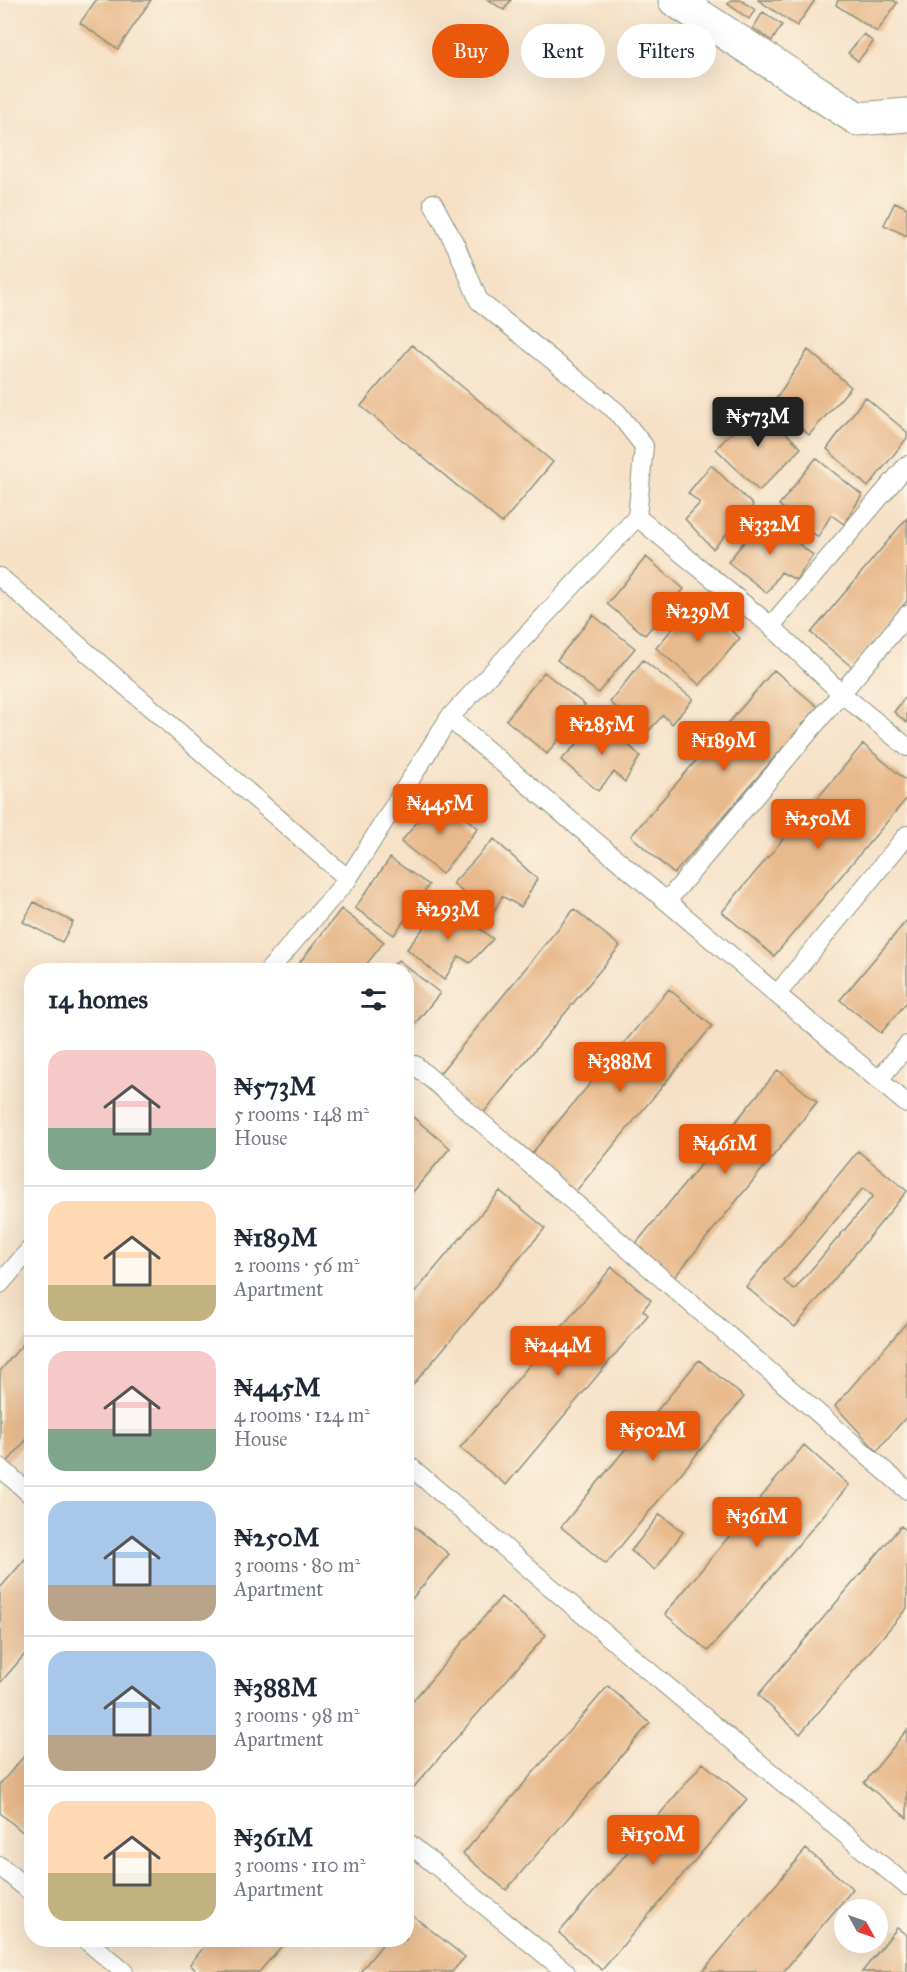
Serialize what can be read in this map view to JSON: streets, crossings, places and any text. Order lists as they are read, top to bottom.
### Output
{
  "north": "bottom right",
  "page": {
    "chip": ["Buy", "Rent", "Filters"],
    "price": [
      "₦573M",
      "₦332M",
      "₦239M",
      "₦285M",
      "₦189M",
      "₦445M",
      "₦250M",
      "₦293M",
      "₦388M",
      "₦461M",
      "₦244M",
      "₦502M",
      "₦361M",
      "₦150M"
    ],
    "heading": "14 homes",
    "list": [
      {
        "name": "₦573M",
        "note": "5 rooms · 148 m² · House"
      },
      {
        "name": "₦189M",
        "note": "2 rooms · 56 m² · Apartment"
      },
      {
        "name": "₦445M",
        "note": "4 rooms · 124 m² · House"
      },
      {
        "name": "₦250M",
        "note": "3 rooms · 80 m² · Apartment"
      },
      {
        "name": "₦388M",
        "note": "3 rooms · 98 m² · Apartment"
      },
      {
        "name": "₦361M",
        "note": "3 rooms · 110 m² · Apartment"
      }
    ]
  }
}
